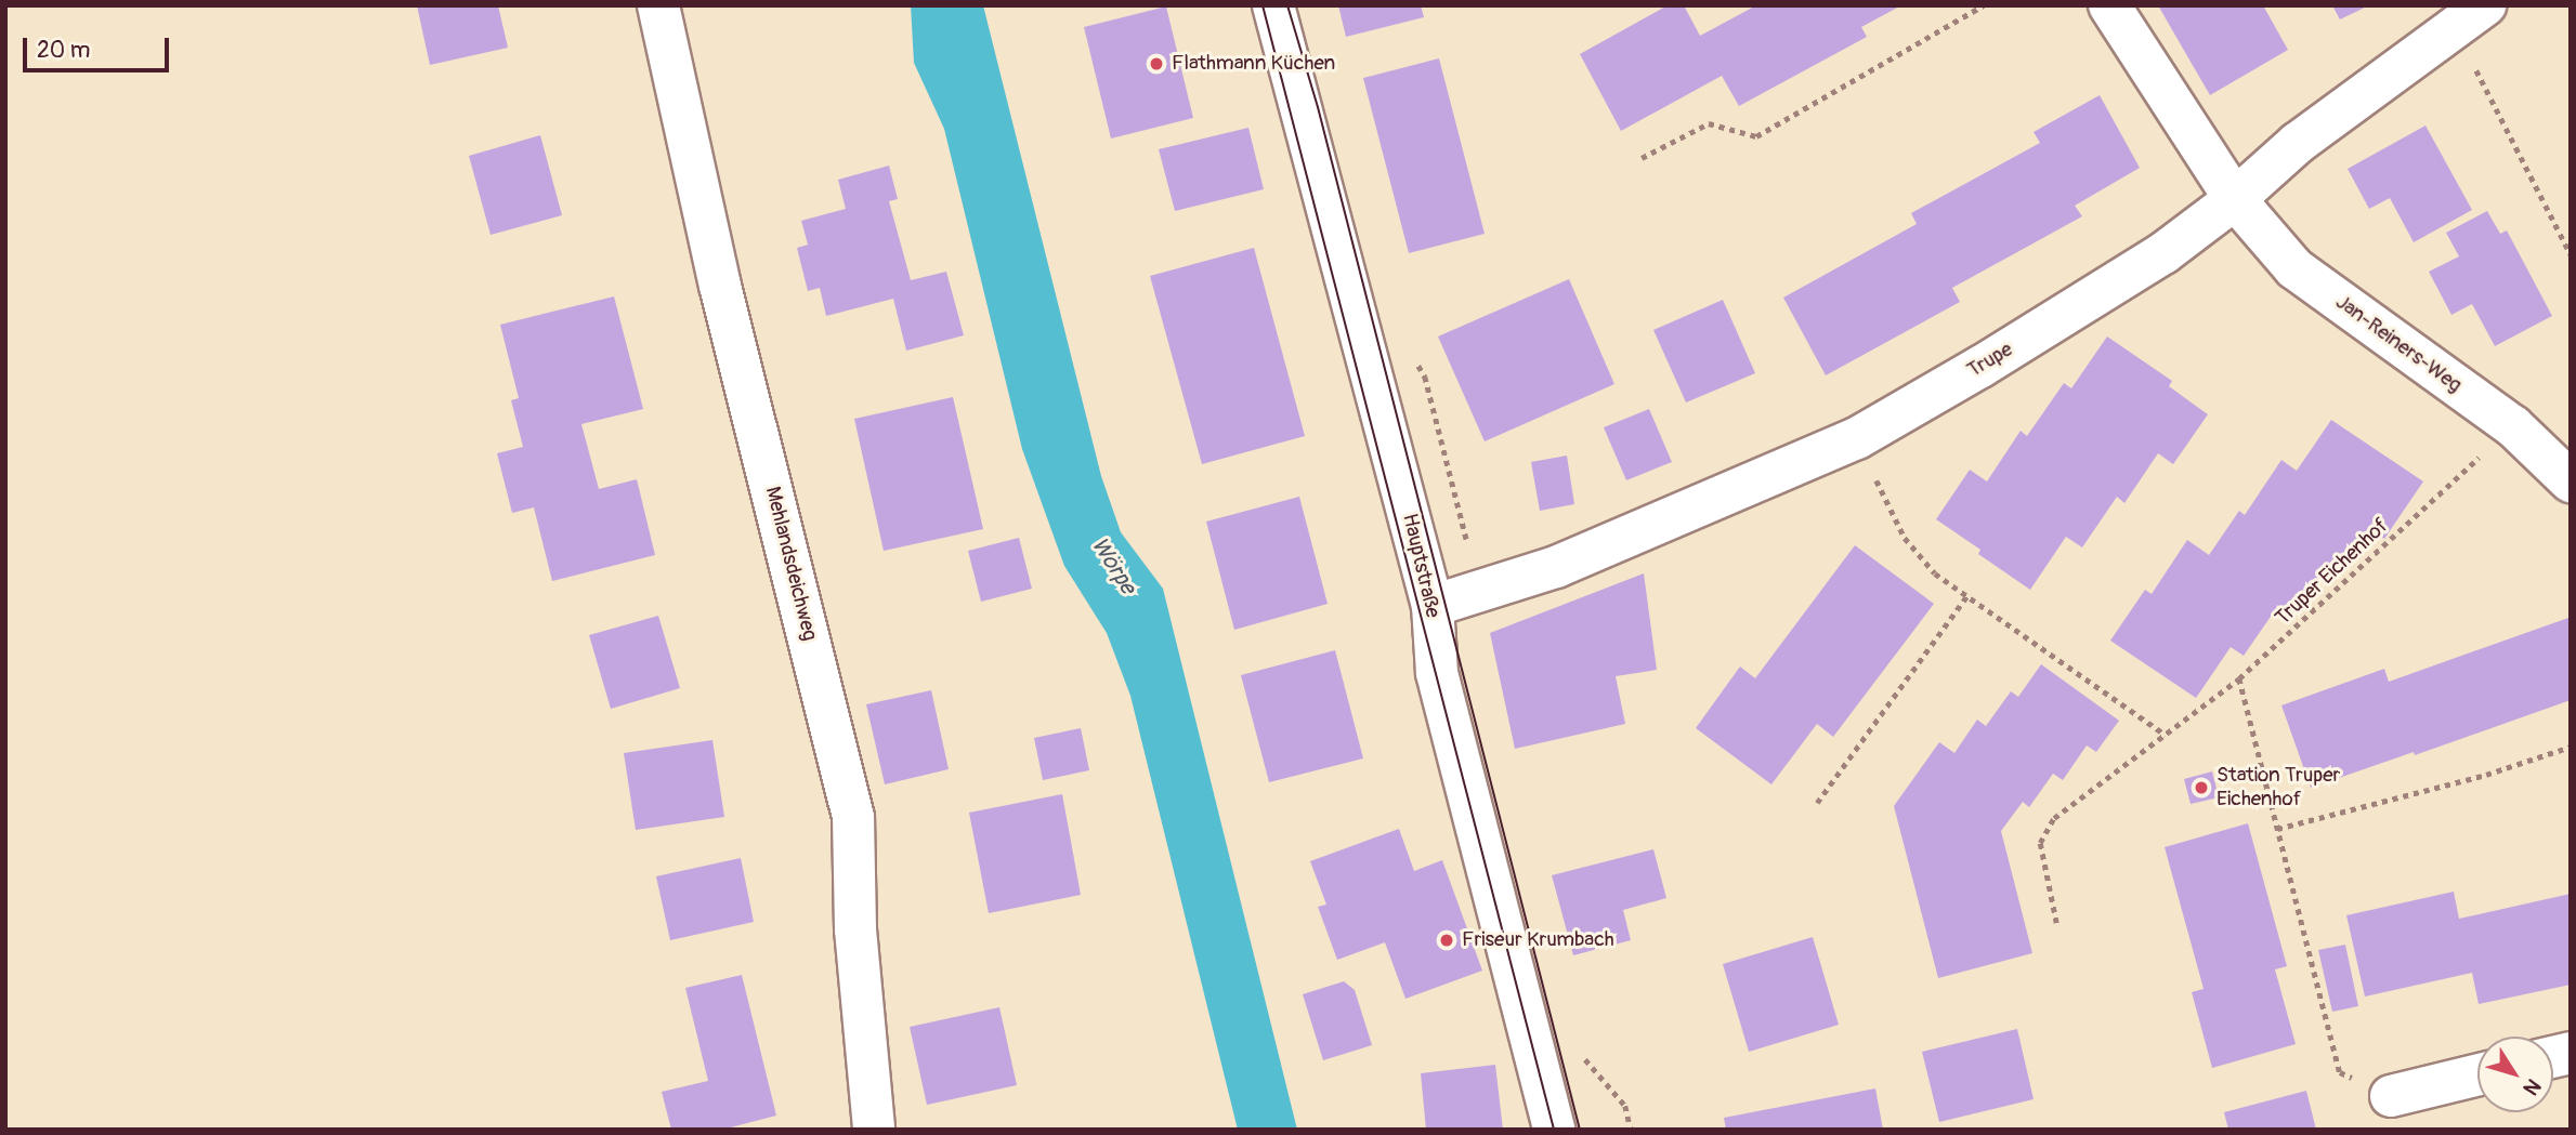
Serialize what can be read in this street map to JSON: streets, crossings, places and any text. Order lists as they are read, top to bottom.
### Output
{
  "streets": {
    "street": [
      "Jan-Reiners-Weg",
      "Trupe",
      "Mehlandsdeichweg",
      "Hauptstraße"
    ],
    "path": ["Truper Eichenhof"]
  },
  "crossings": [
    ["Jan-Reiners-Weg", "Trupe"],
    ["Jan-Reiners-Weg", "Truper Eichenhof"],
    ["Trupe", "Hauptstraße"]
  ],
  "water": ["Wörpe"],
  "places": ["Flathmann Küchen", "Station Truper Eichenhof", "Friseur Krumbach"],
  "scale_bar": "20 m",
  "north": "bottom right"
}
